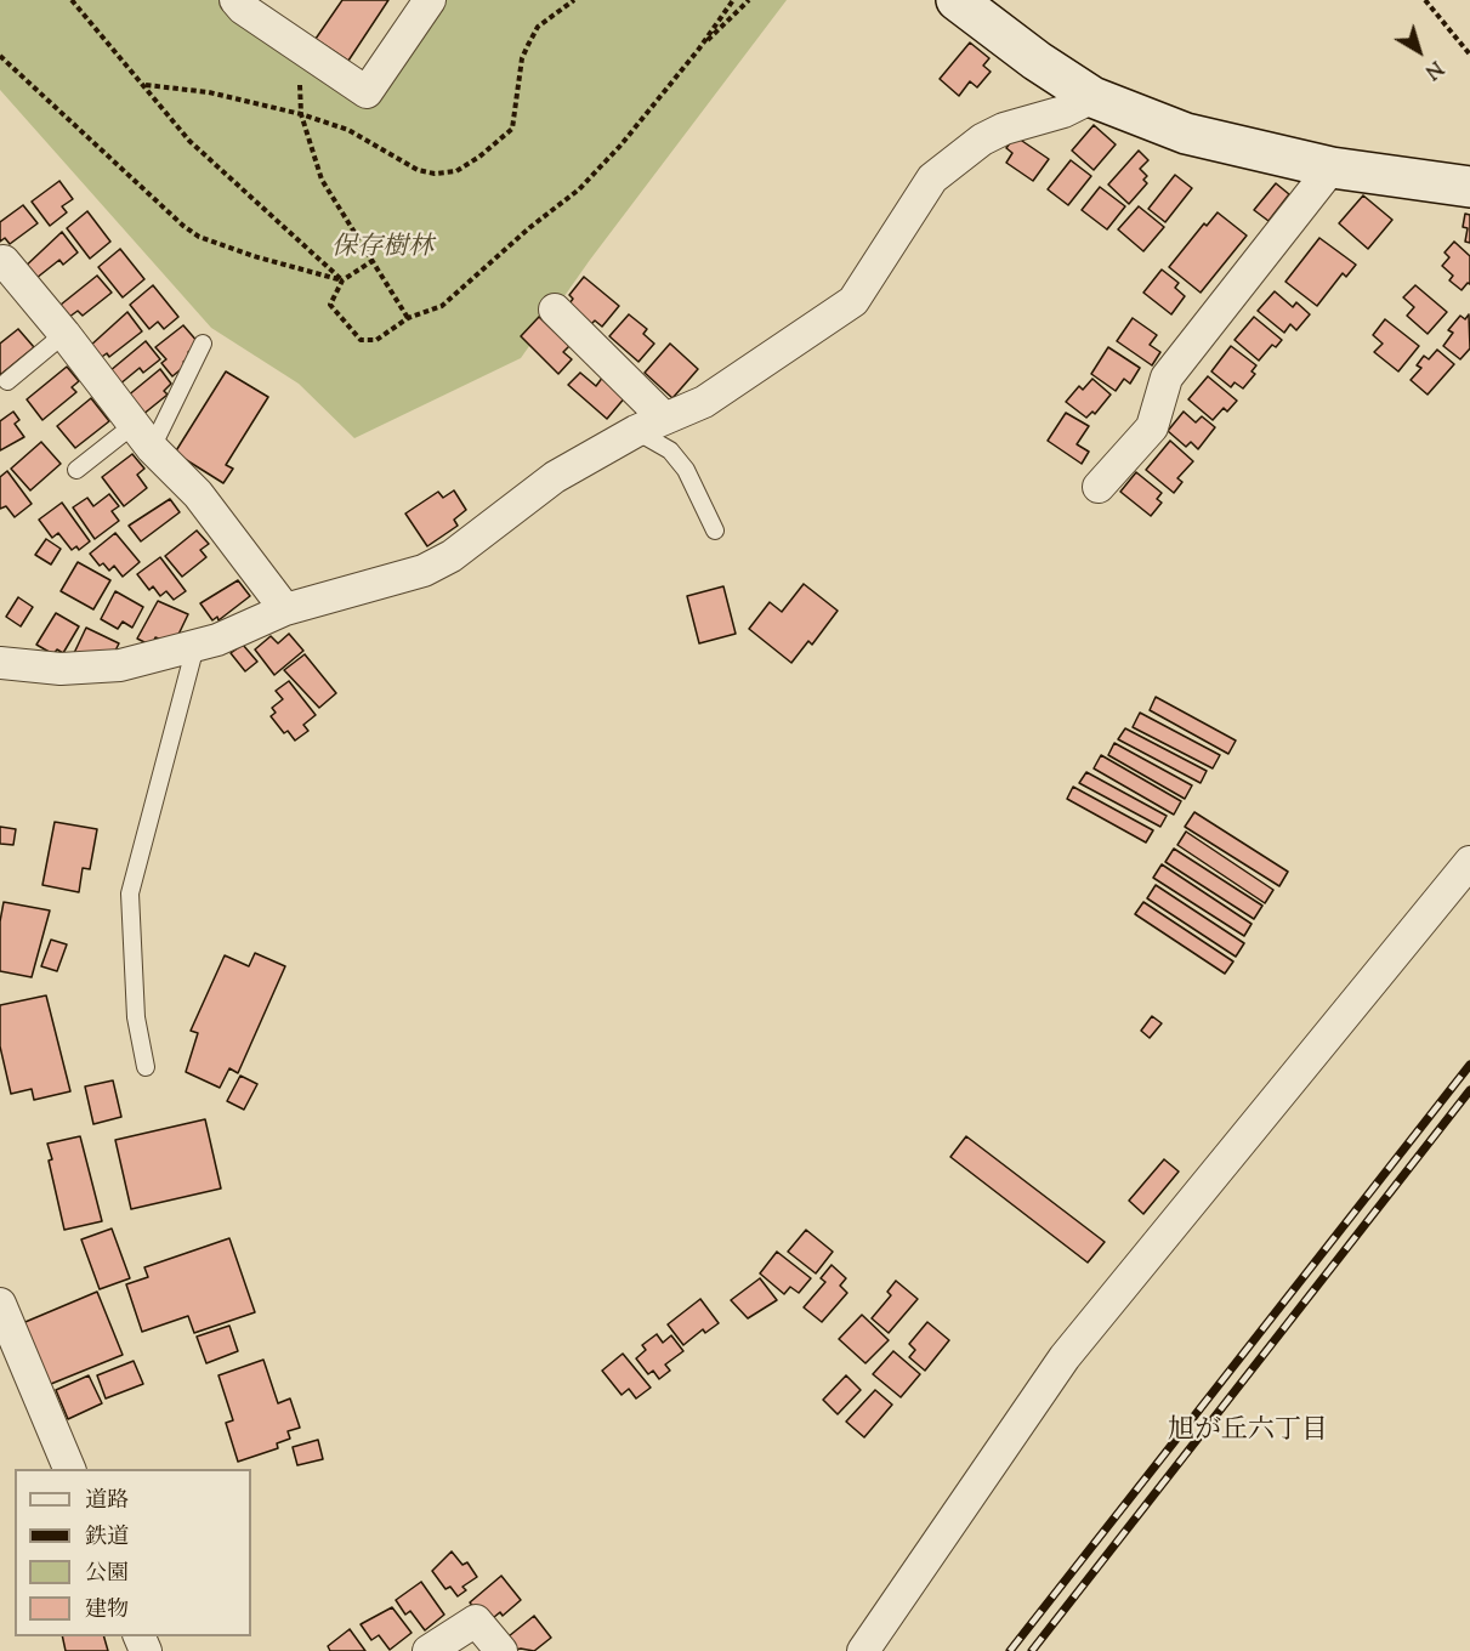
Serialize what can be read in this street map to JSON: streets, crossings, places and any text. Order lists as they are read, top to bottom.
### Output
{
  "districts": ["旭が丘六丁目"],
  "parks": ["保存樹林"],
  "legend": [
    "道路",
    "鉄道",
    "公園",
    "建物"
  ],
  "north": "bottom right"
}
